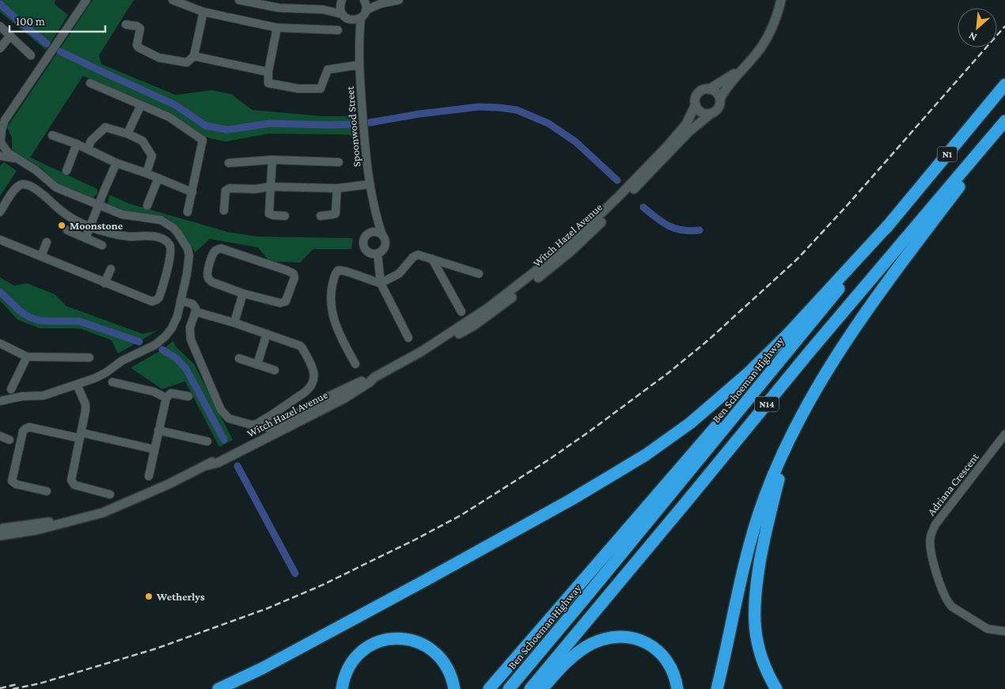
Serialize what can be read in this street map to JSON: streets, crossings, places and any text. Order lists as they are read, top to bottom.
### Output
{
  "streets": {
    "highway": ["N1", "Ben Schoeman Highway", "N14"],
    "street": ["Spoonwood Street", "Witch Hazel Avenue", "Adriana Crescent"]
  },
  "places": ["Moonstone", "Wetherlys"],
  "scale_bar": "100 m",
  "north": "bottom left"
}
